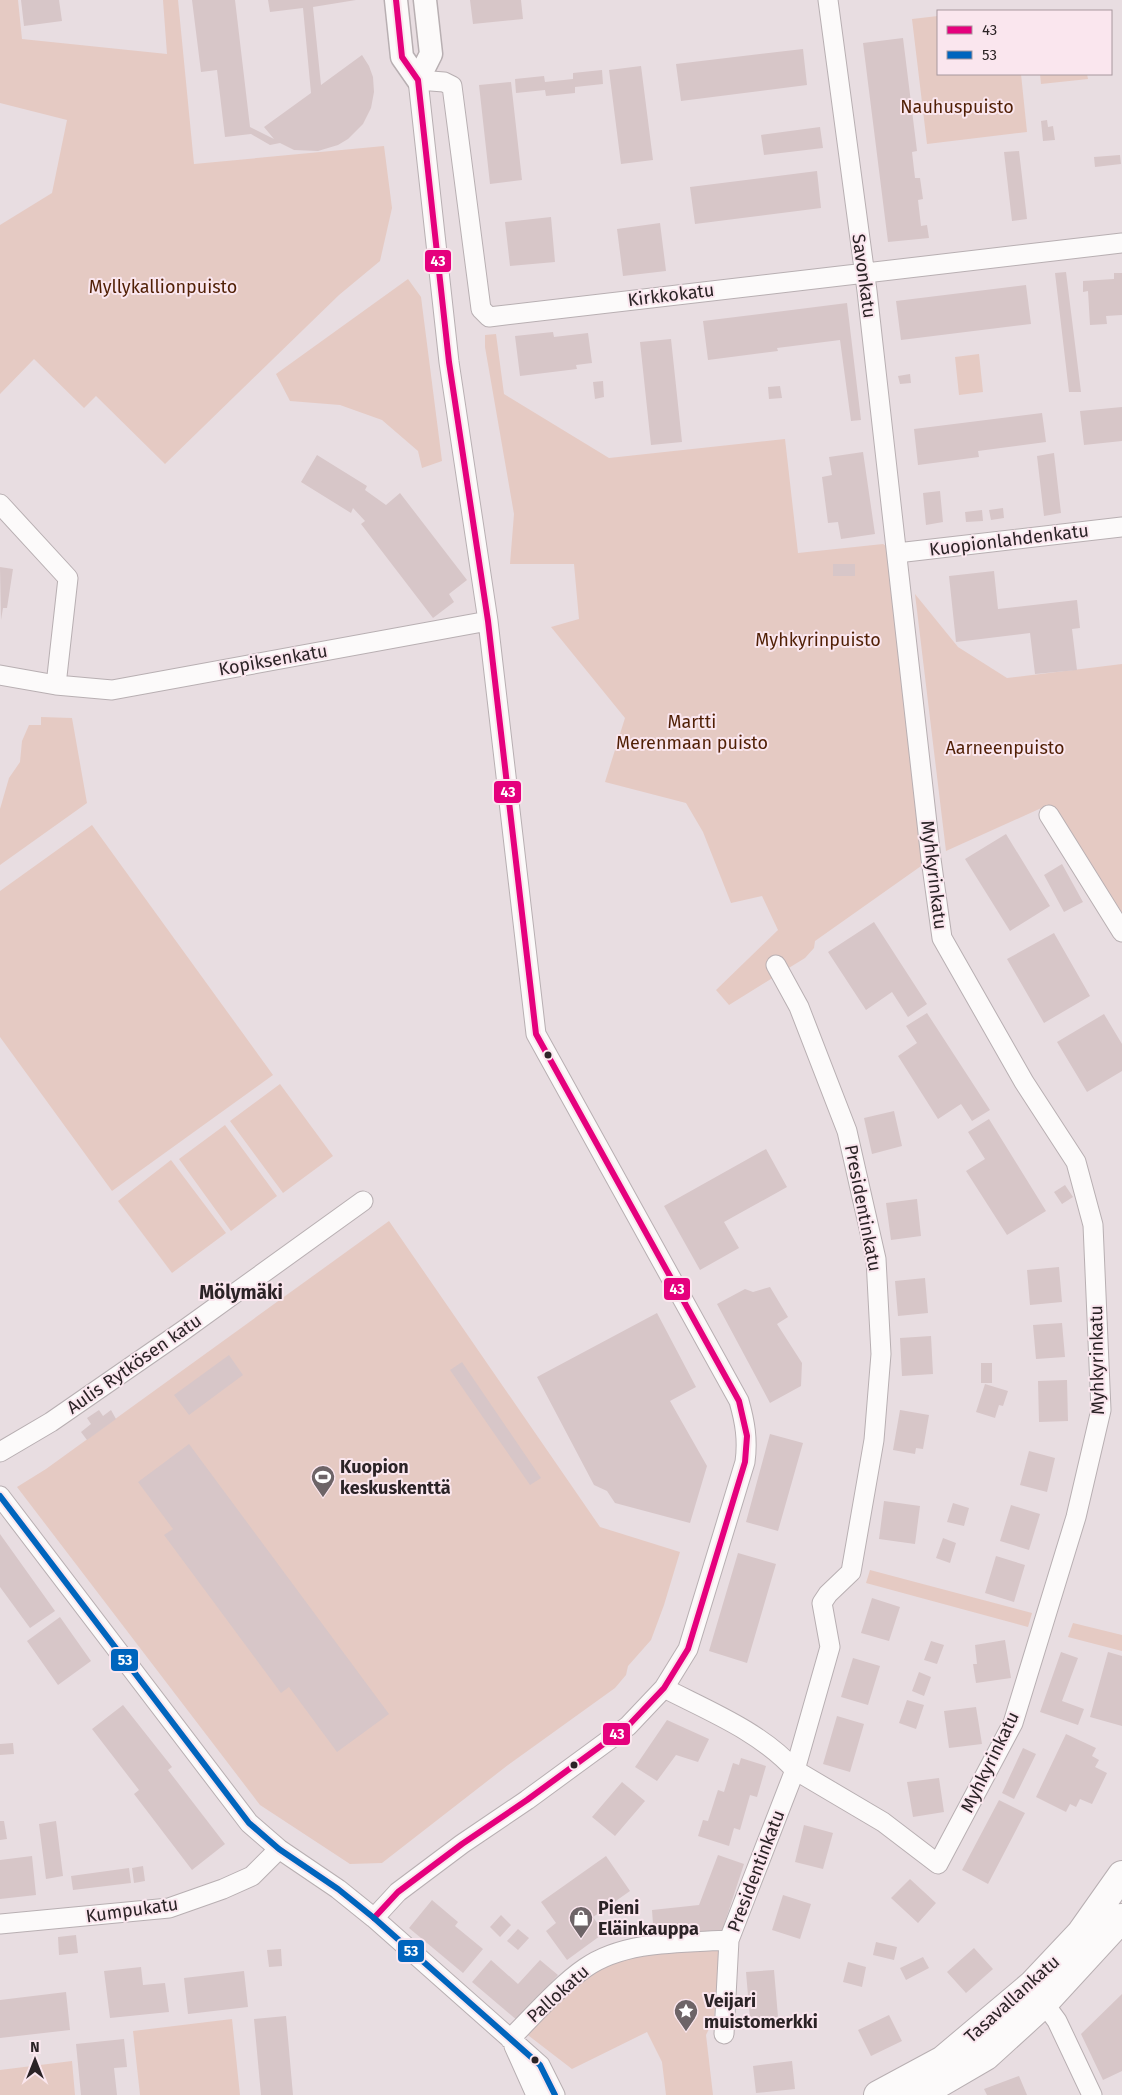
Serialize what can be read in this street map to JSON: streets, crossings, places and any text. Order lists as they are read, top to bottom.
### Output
{
  "streets": {
    "main road": ["Tasavallankatu"],
    "street": [
      "Savonkatu",
      "Kirkkokatu",
      "Kuopionlahdenkatu",
      "Kopiksenkatu",
      "Myhkyrinkatu",
      "Presidentinkatu",
      "Aulis Rytkösen katu",
      "Kumpukatu",
      "Pallokatu"
    ]
  },
  "crossings": [
    ["Savonkatu", "Kirkkokatu"],
    ["Savonkatu", "Kuopionlahdenkatu"],
    ["Savonkatu", "Myhkyrinkatu"],
    ["Kuopionlahdenkatu", "Myhkyrinkatu"],
    ["Myhkyrinkatu", "Presidentinkatu"],
    ["Presidentinkatu", "Pallokatu"]
  ],
  "districts": ["Mölymäki"],
  "parks": [
    "Nauhuspuisto",
    "Myllykallionpuisto",
    "Myhkyrinpuisto",
    "Martti Merenmaan puisto",
    "Aarneenpuisto"
  ],
  "places": {
    "sports": ["Kuopion keskuskenttä"],
    "shop": ["Pieni Eläinkauppa"],
    "place": ["Veijari muistomerkki"]
  },
  "lines": ["transit line 43", "transit line 53"],
  "legend": ["43", "53"],
  "north": "top"
}
